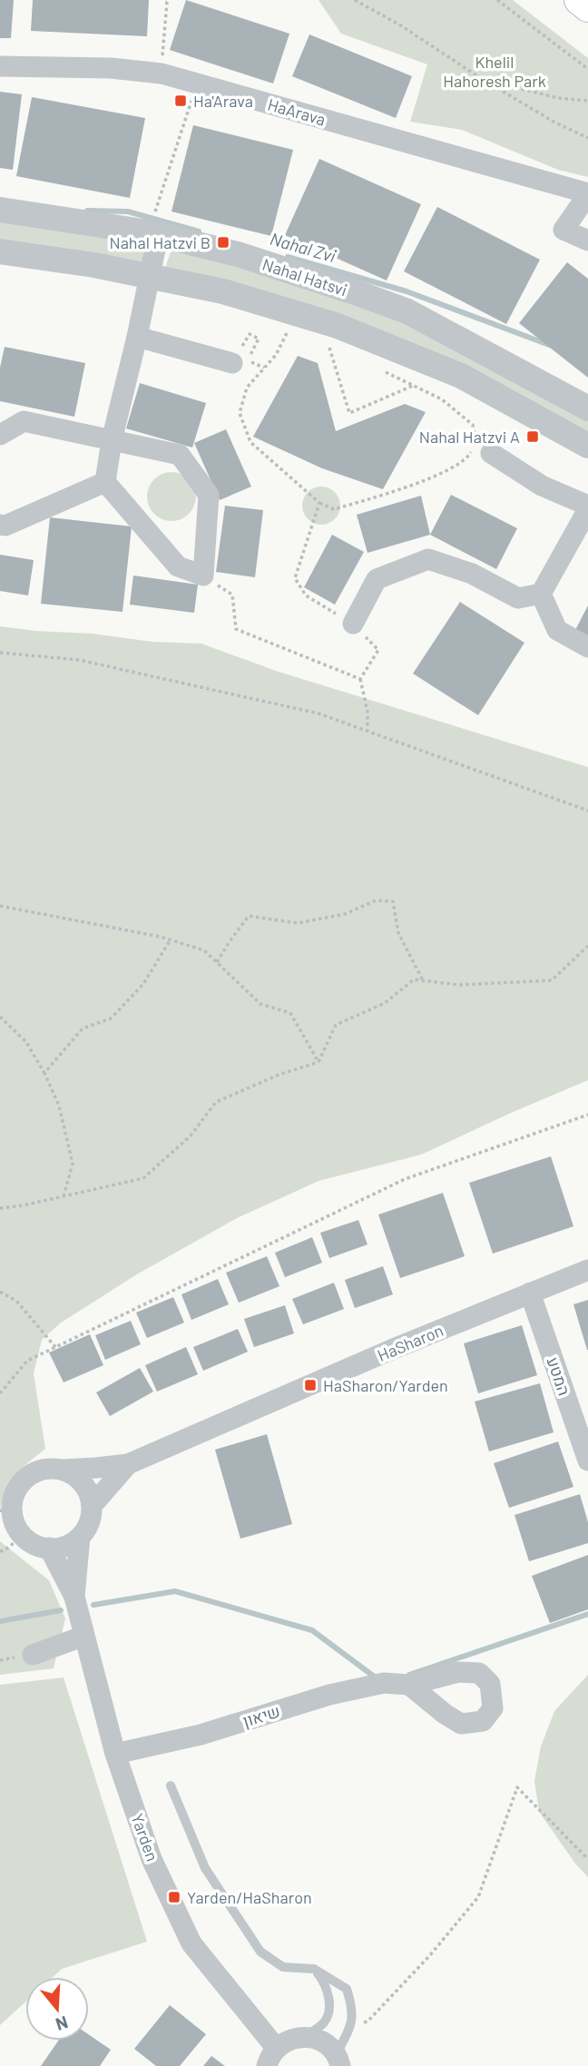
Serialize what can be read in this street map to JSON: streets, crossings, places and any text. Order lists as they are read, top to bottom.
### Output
{
  "streets": {
    "street": [
      "HaArava",
      "Nahal Hatsvi",
      "HaSharon",
      "המטע",
      "שיאון",
      "Yarden"
    ]
  },
  "crossings": [
    ["HaSharon", "המטע"],
    ["HaSharon", "Yarden"],
    ["שיאון", "Yarden"]
  ],
  "water": ["Nahal Zvi"],
  "parks": ["Khelil Hahoresh Park"],
  "places": {
    "transit": [
      "Ha'Arava",
      "Nahal Hatzvi B",
      "Nahal Hatzvi A",
      "HaSharon/Yarden",
      "Yarden/HaSharon"
    ]
  },
  "north": "bottom"
}
